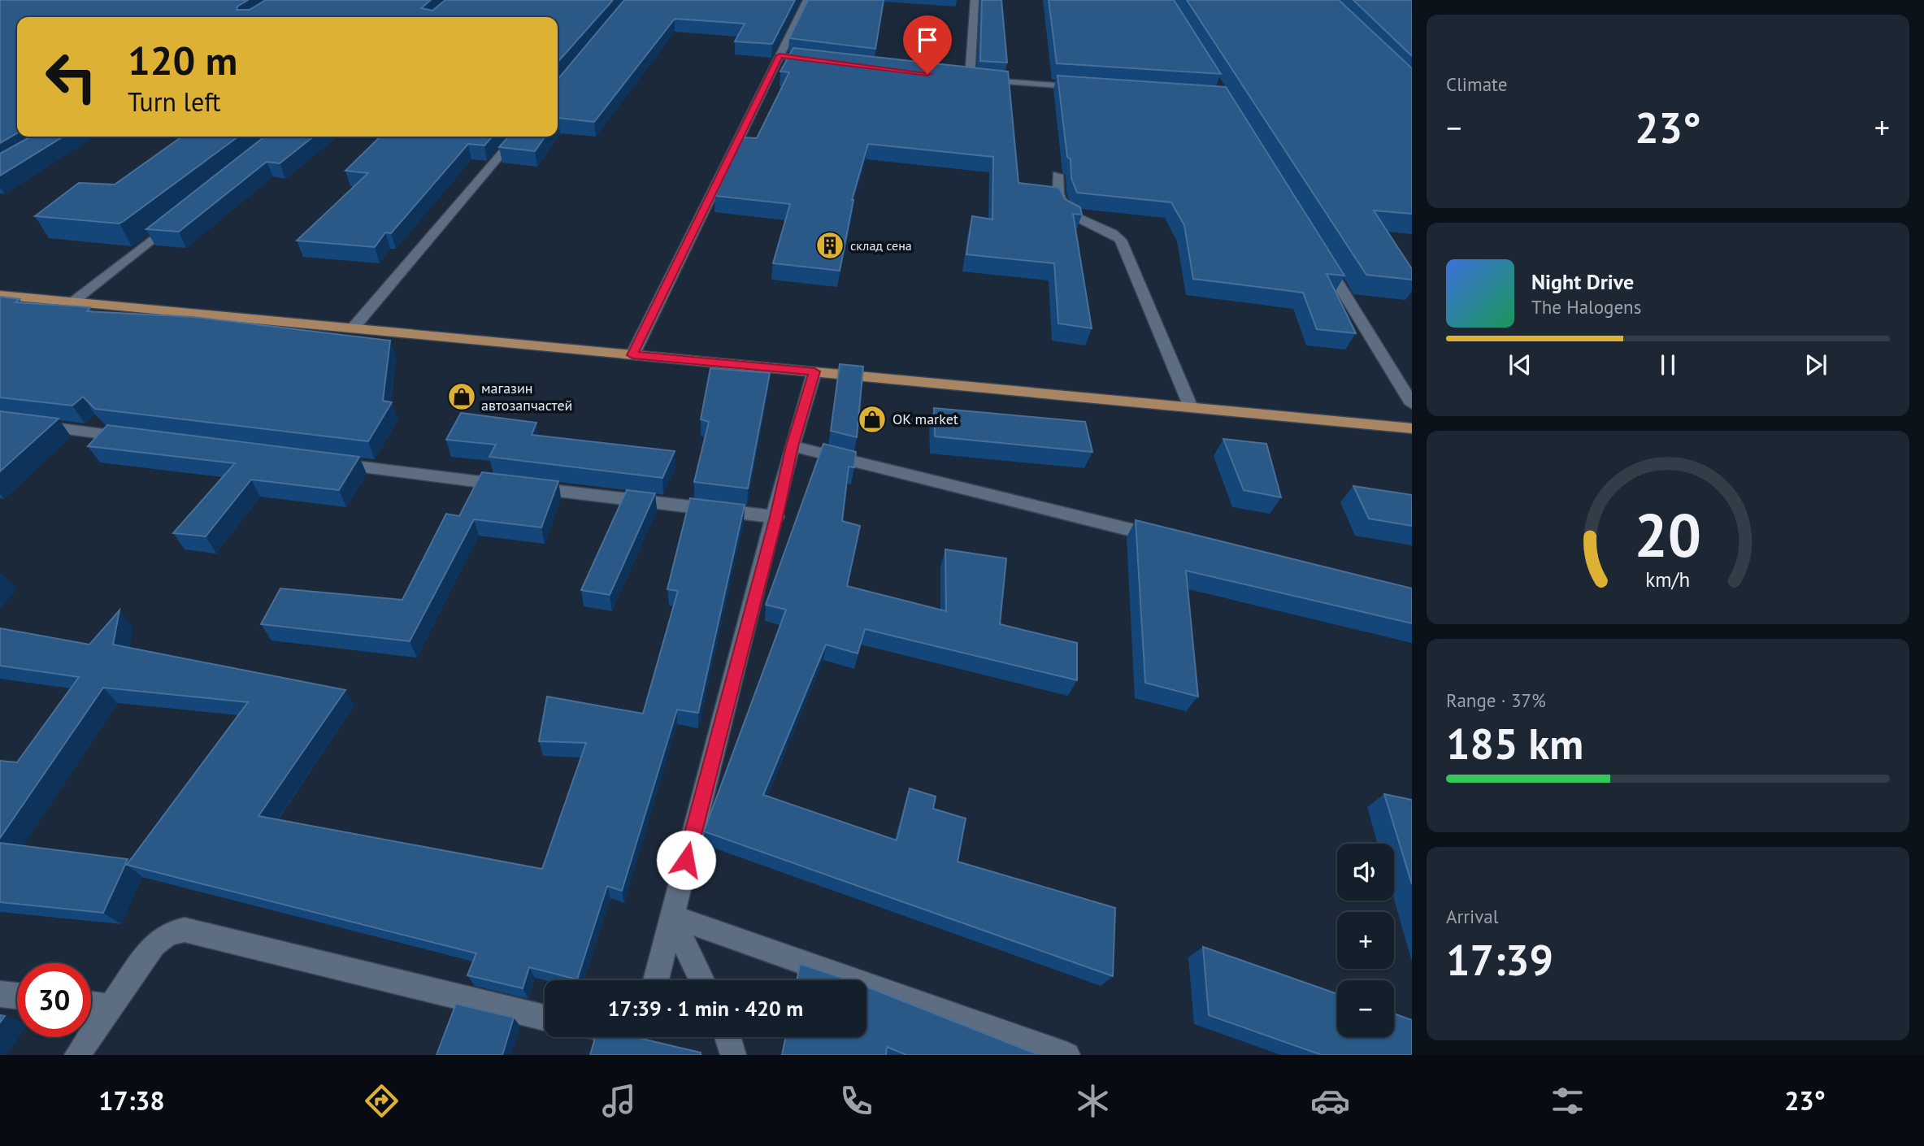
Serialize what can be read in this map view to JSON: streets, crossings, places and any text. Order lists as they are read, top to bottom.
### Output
{
  "places": {
    "building": ["склад сена"],
    "shop": ["магазин автозапчастей", "OK market"]
  },
  "page": {
    "tile": [
      "Climate",
      ["Range · 37%", "185 km"],
      ["Arrival", "17:39"]
    ],
    "turn": ["120 m", "Turn left"],
    "heat": ["−", "23°", "+"],
    "song": ["Night Drive", "The Halogens"],
    "map_buttons": ["+", "−"],
    "limit": "30",
    "trip": "17:39 · 1 min · 420 m",
    "tabs": ["17:38", "23°"],
    "gauge": ["20", "km/h"]
  }
}
